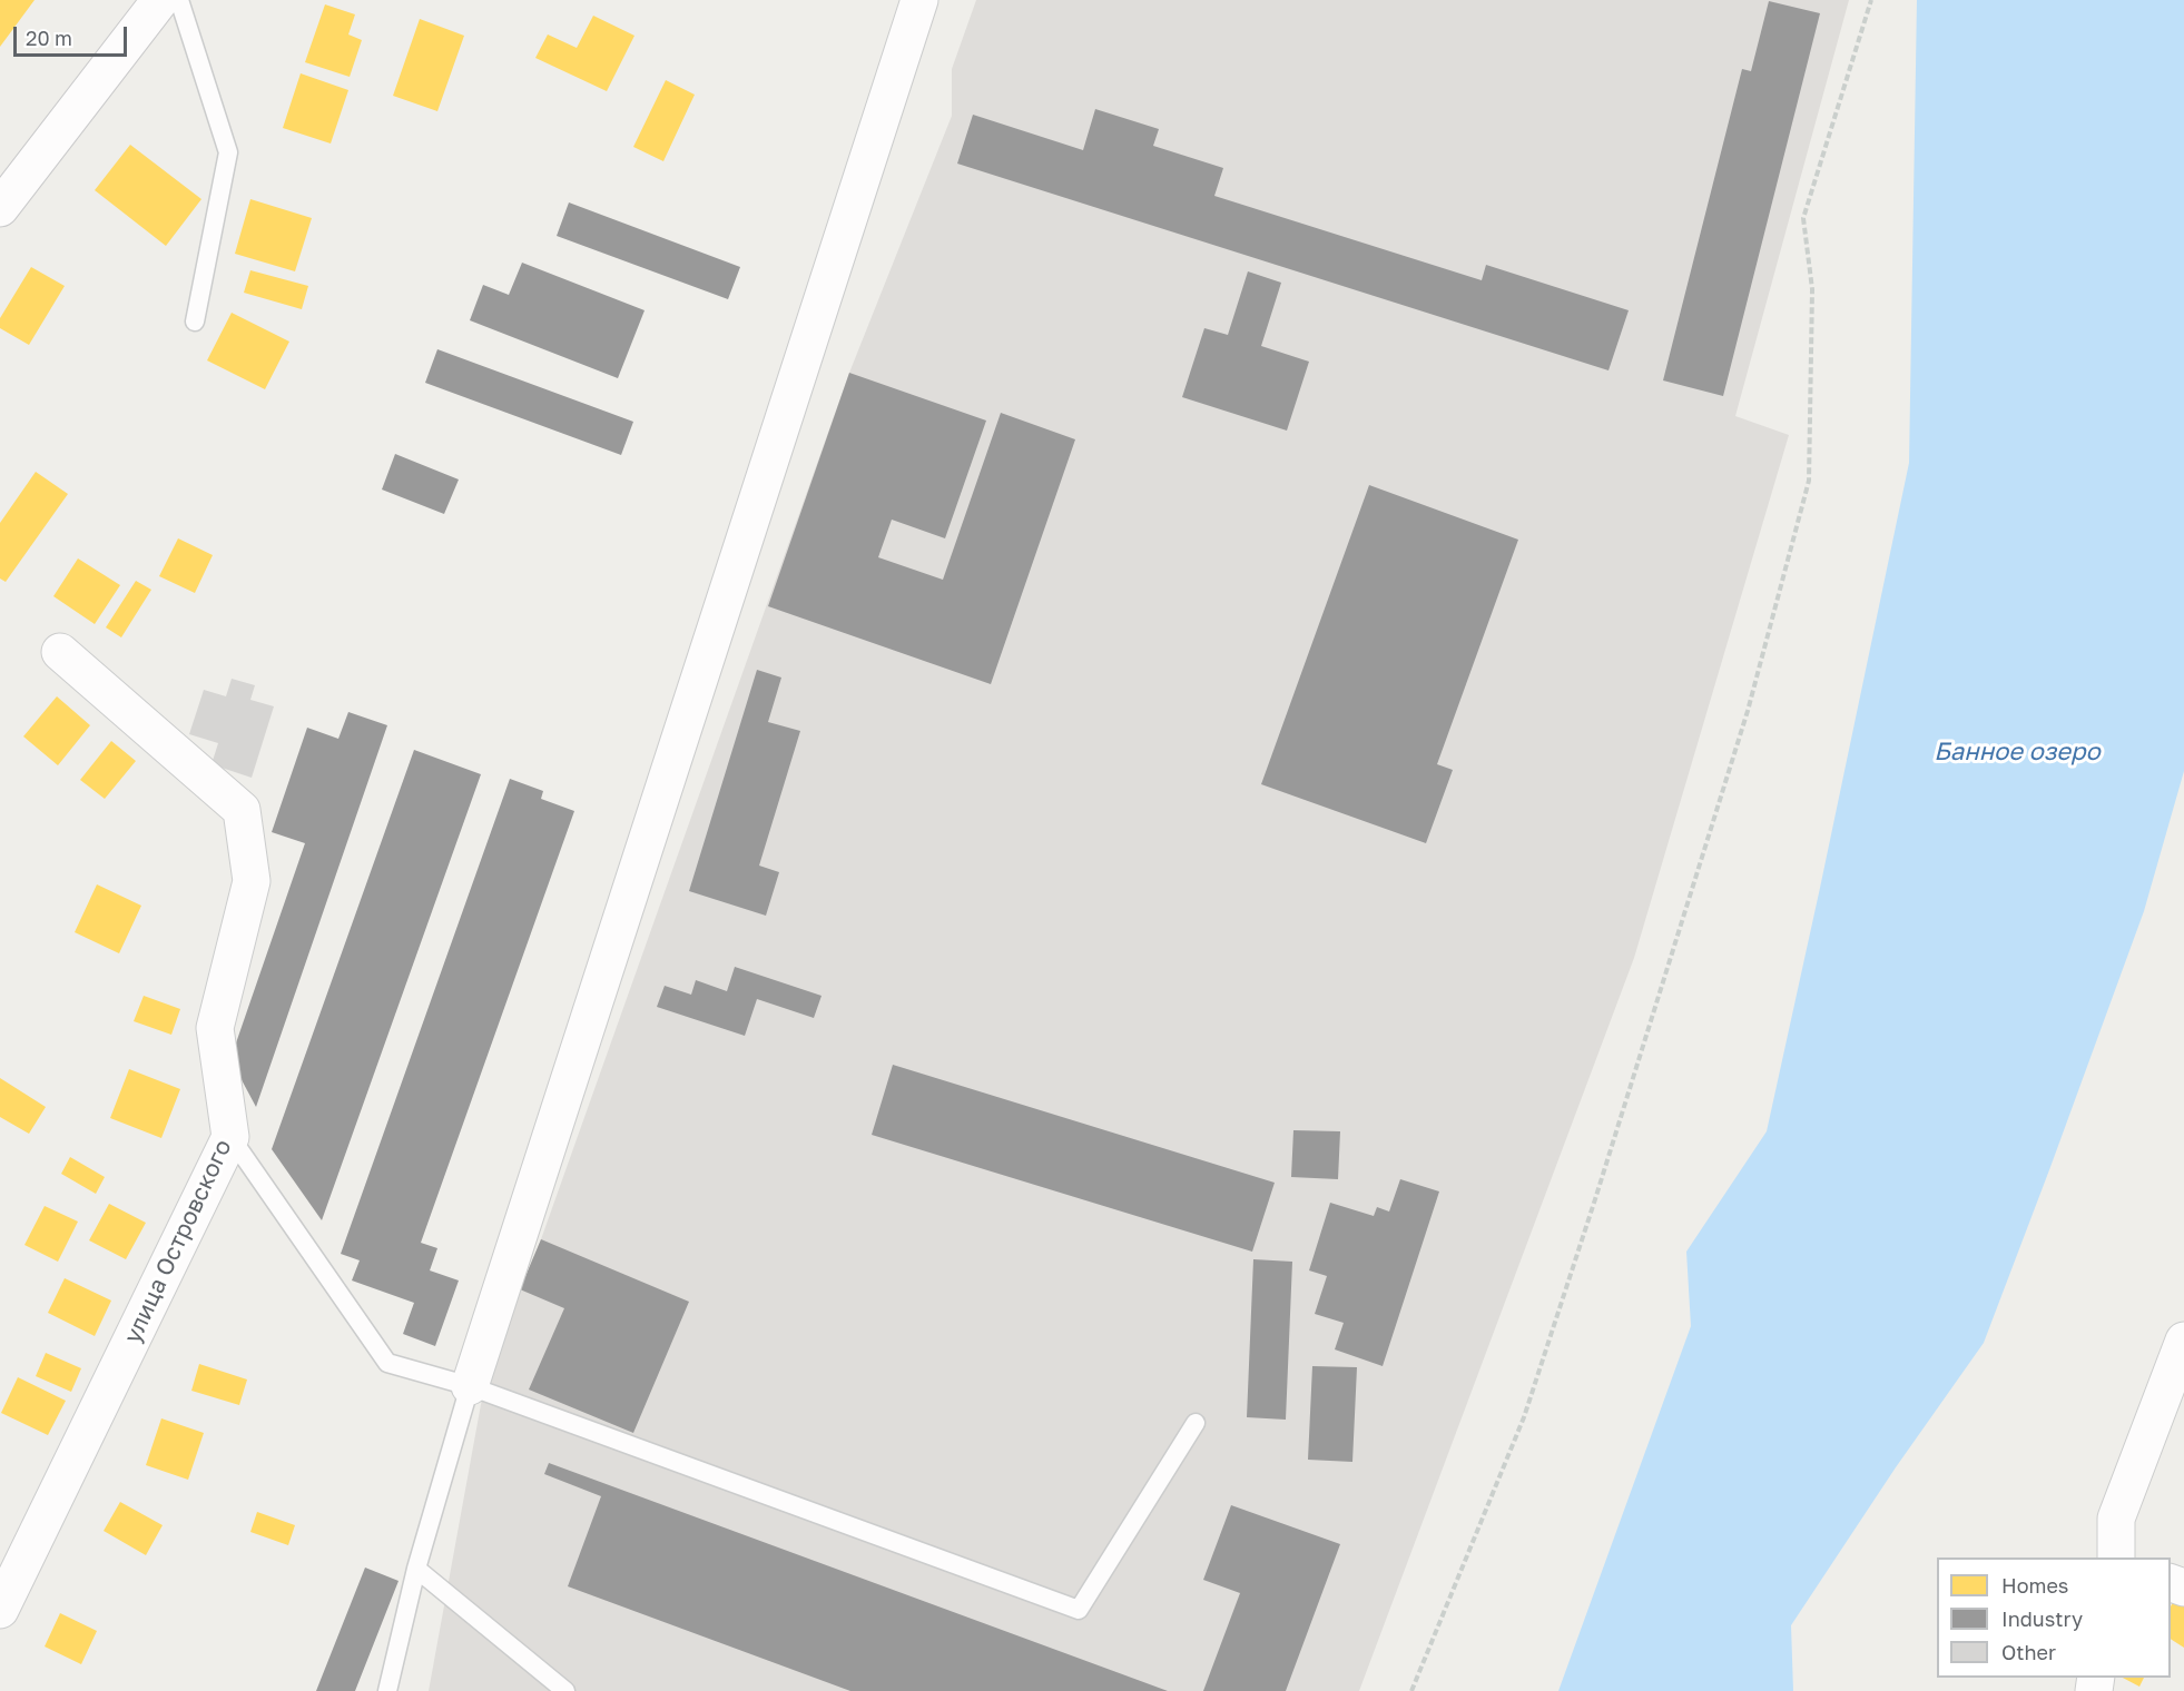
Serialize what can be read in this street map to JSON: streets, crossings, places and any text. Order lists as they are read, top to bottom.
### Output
{
  "streets": {
    "street": ["улица Островского"]
  },
  "water": ["Банное озеро"],
  "legend": ["Homes", "Industry", "Other"],
  "scale_bar": "20 m"
}
